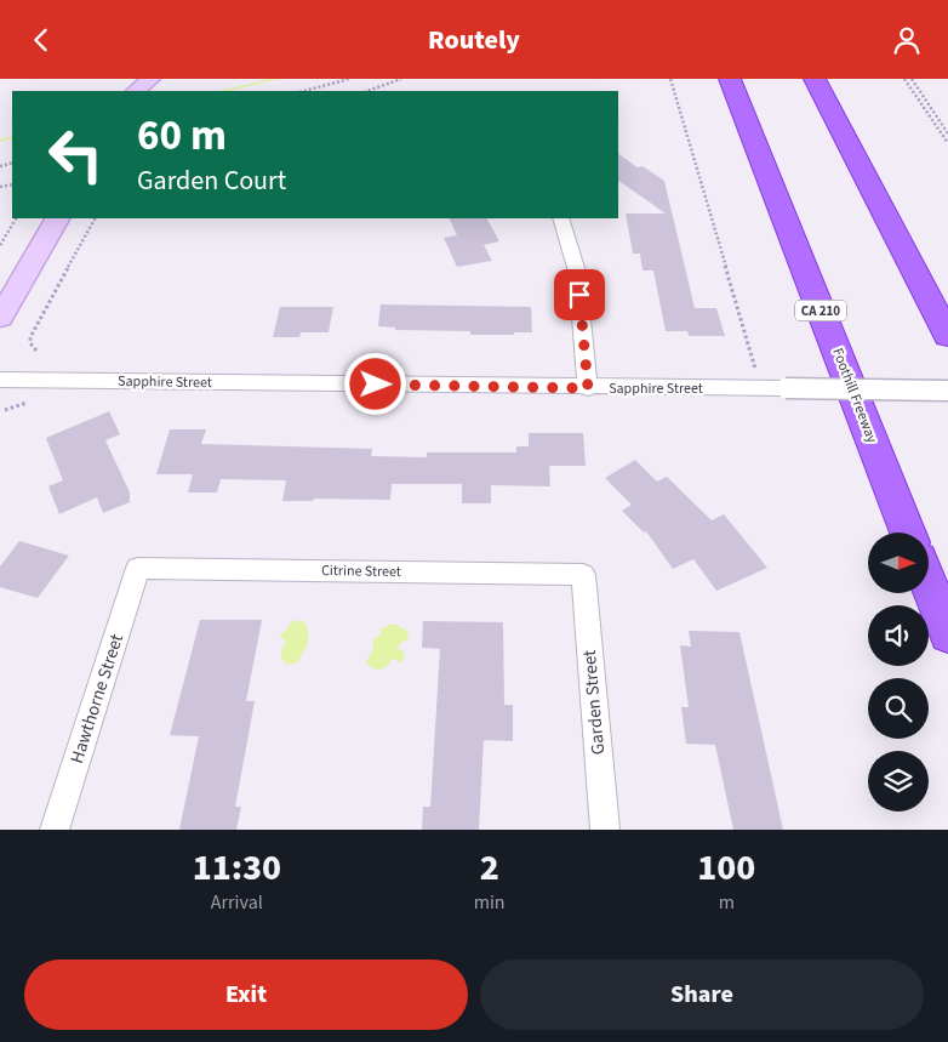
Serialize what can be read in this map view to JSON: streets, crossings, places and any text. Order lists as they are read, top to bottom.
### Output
{
  "streets": {
    "highway": ["CA 210", "Foothill Freeway"],
    "street": [
      "Sapphire Street",
      "Citrine Street",
      "Hawthorne Street",
      "Garden Street"
    ]
  },
  "crossings": [
    ["Citrine Street", "Hawthorne Street"],
    ["Citrine Street", "Garden Street"]
  ],
  "north": "right",
  "page": {
    "header": "Routely",
    "turn": ["60 m", "Garden Court"],
    "eta": [
      "11:30",
      "Arrival",
      "2",
      "min",
      "100",
      "m"
    ],
    "buttons": ["Exit", "Share"]
  }
}
